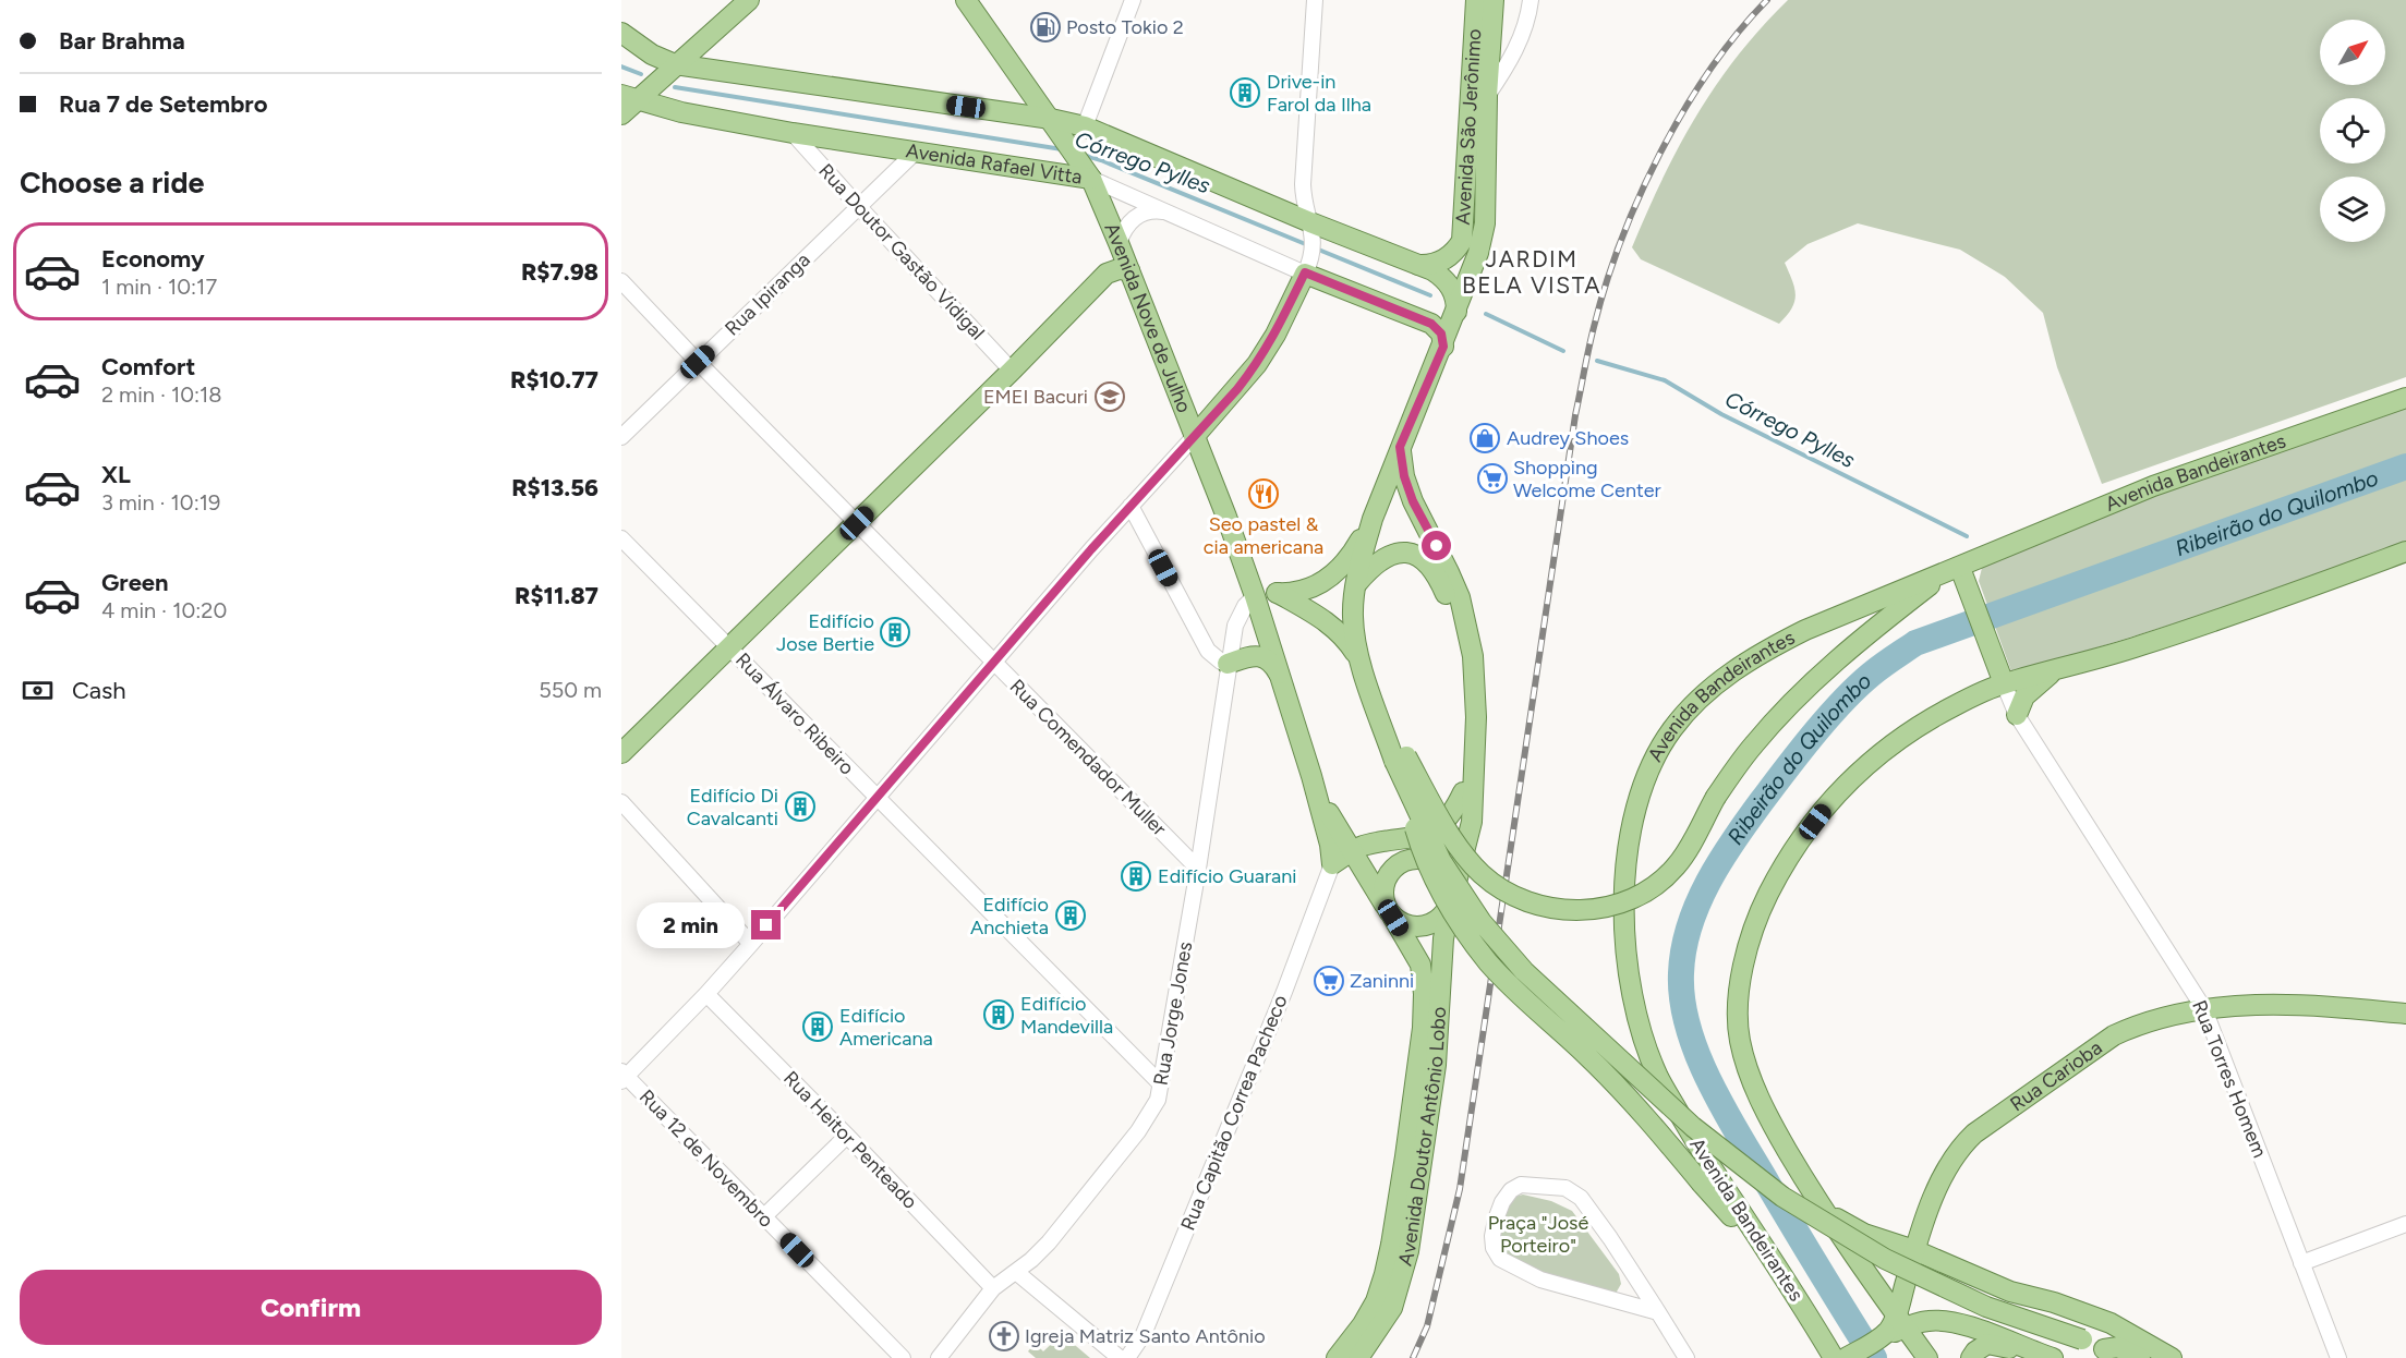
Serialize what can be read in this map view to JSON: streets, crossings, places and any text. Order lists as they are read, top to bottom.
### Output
{
  "streets": {
    "main road": [
      "Avenida São Jerônimo",
      "Avenida Rafael Vitta",
      "Avenida Nove de Julho",
      "Avenida Bandeirantes",
      "Rua Carioba",
      "Avenida Doutor Antônio Lobo"
    ],
    "street": [
      "Rua Doutor Gastão Vidigal",
      "Rua Ipiranga",
      "Rua Álvaro Ribeiro",
      "Rua Comendador Muller",
      "Rua Jorge Jones",
      "Rua Torres Homem",
      "Rua Capitão Correa Pacheco",
      "Rua Heitor Penteado",
      "Rua 12 de Novembro"
    ]
  },
  "crossings": [
    ["Avenida São Jerônimo", "Avenida Rafael Vitta"],
    ["Avenida São Jerônimo", "Avenida Doutor Antônio Lobo"],
    ["Avenida Rafael Vitta", "Rua Doutor Gastão Vidigal"],
    ["Avenida Rafael Vitta", "Rua Ipiranga"],
    ["Avenida Rafael Vitta", "Avenida Nove de Julho"],
    ["Rua Doutor Gastão Vidigal", "Rua Ipiranga"],
    ["Rua Ipiranga", "Rua Comendador Muller"],
    ["Avenida Nove de Julho", "Rua Jorge Jones"],
    ["Avenida Nove de Julho", "Avenida Doutor Antônio Lobo"],
    ["Rua Álvaro Ribeiro", "Rua Jorge Jones"],
    ["Rua Comendador Muller", "Rua Jorge Jones"],
    ["Rua Jorge Jones", "Rua Heitor Penteado"],
    ["Rua Carioba", "Rua Torres Homem"]
  ],
  "districts": ["JARDIM BELA VISTA"],
  "water": ["Córrego Pylles", "Ribeirão do Quilombo"],
  "parks": ["Praça \"José Porteiro\""],
  "places": {
    "fuel station": ["Posto Tokio 2"],
    "building": [
      "Drive-in Farol da Ilha",
      "Edifício Jose Bertie",
      "Edifício Di Cavalcanti",
      "Edifício Guarani",
      "Edifício Anchieta",
      "Edifício Mandevilla",
      "Edifício Americana"
    ],
    "school or university": ["EMEI Bacuri"],
    "shop": ["Audrey Shoes"],
    "supermarket": ["Shopping Welcome Center", "Zaninni"],
    "restaurant": ["Seo pastel & cia americana"],
    "church": ["Igreja Matriz Santo Antônio"]
  },
  "north": "top right",
  "page": {
    "banner": ["Bar Brahma", "Rua 7 de Setembro"],
    "heading": "Choose a ride",
    "list": [
      {
        "name": "Economy",
        "note": "1 min · 10:17",
        "value": "R$7.98"
      },
      {
        "name": "Comfort",
        "note": "2 min · 10:18",
        "value": "R$10.77"
      },
      {
        "name": "XL",
        "note": "3 min · 10:19",
        "value": "R$13.56"
      },
      {
        "name": "Green",
        "note": "4 min · 10:20",
        "value": "R$11.87"
      }
    ],
    "pay": ["Cash", "550 m"],
    "bubble": "2 min",
    "buttons": "Confirm"
  }
}
